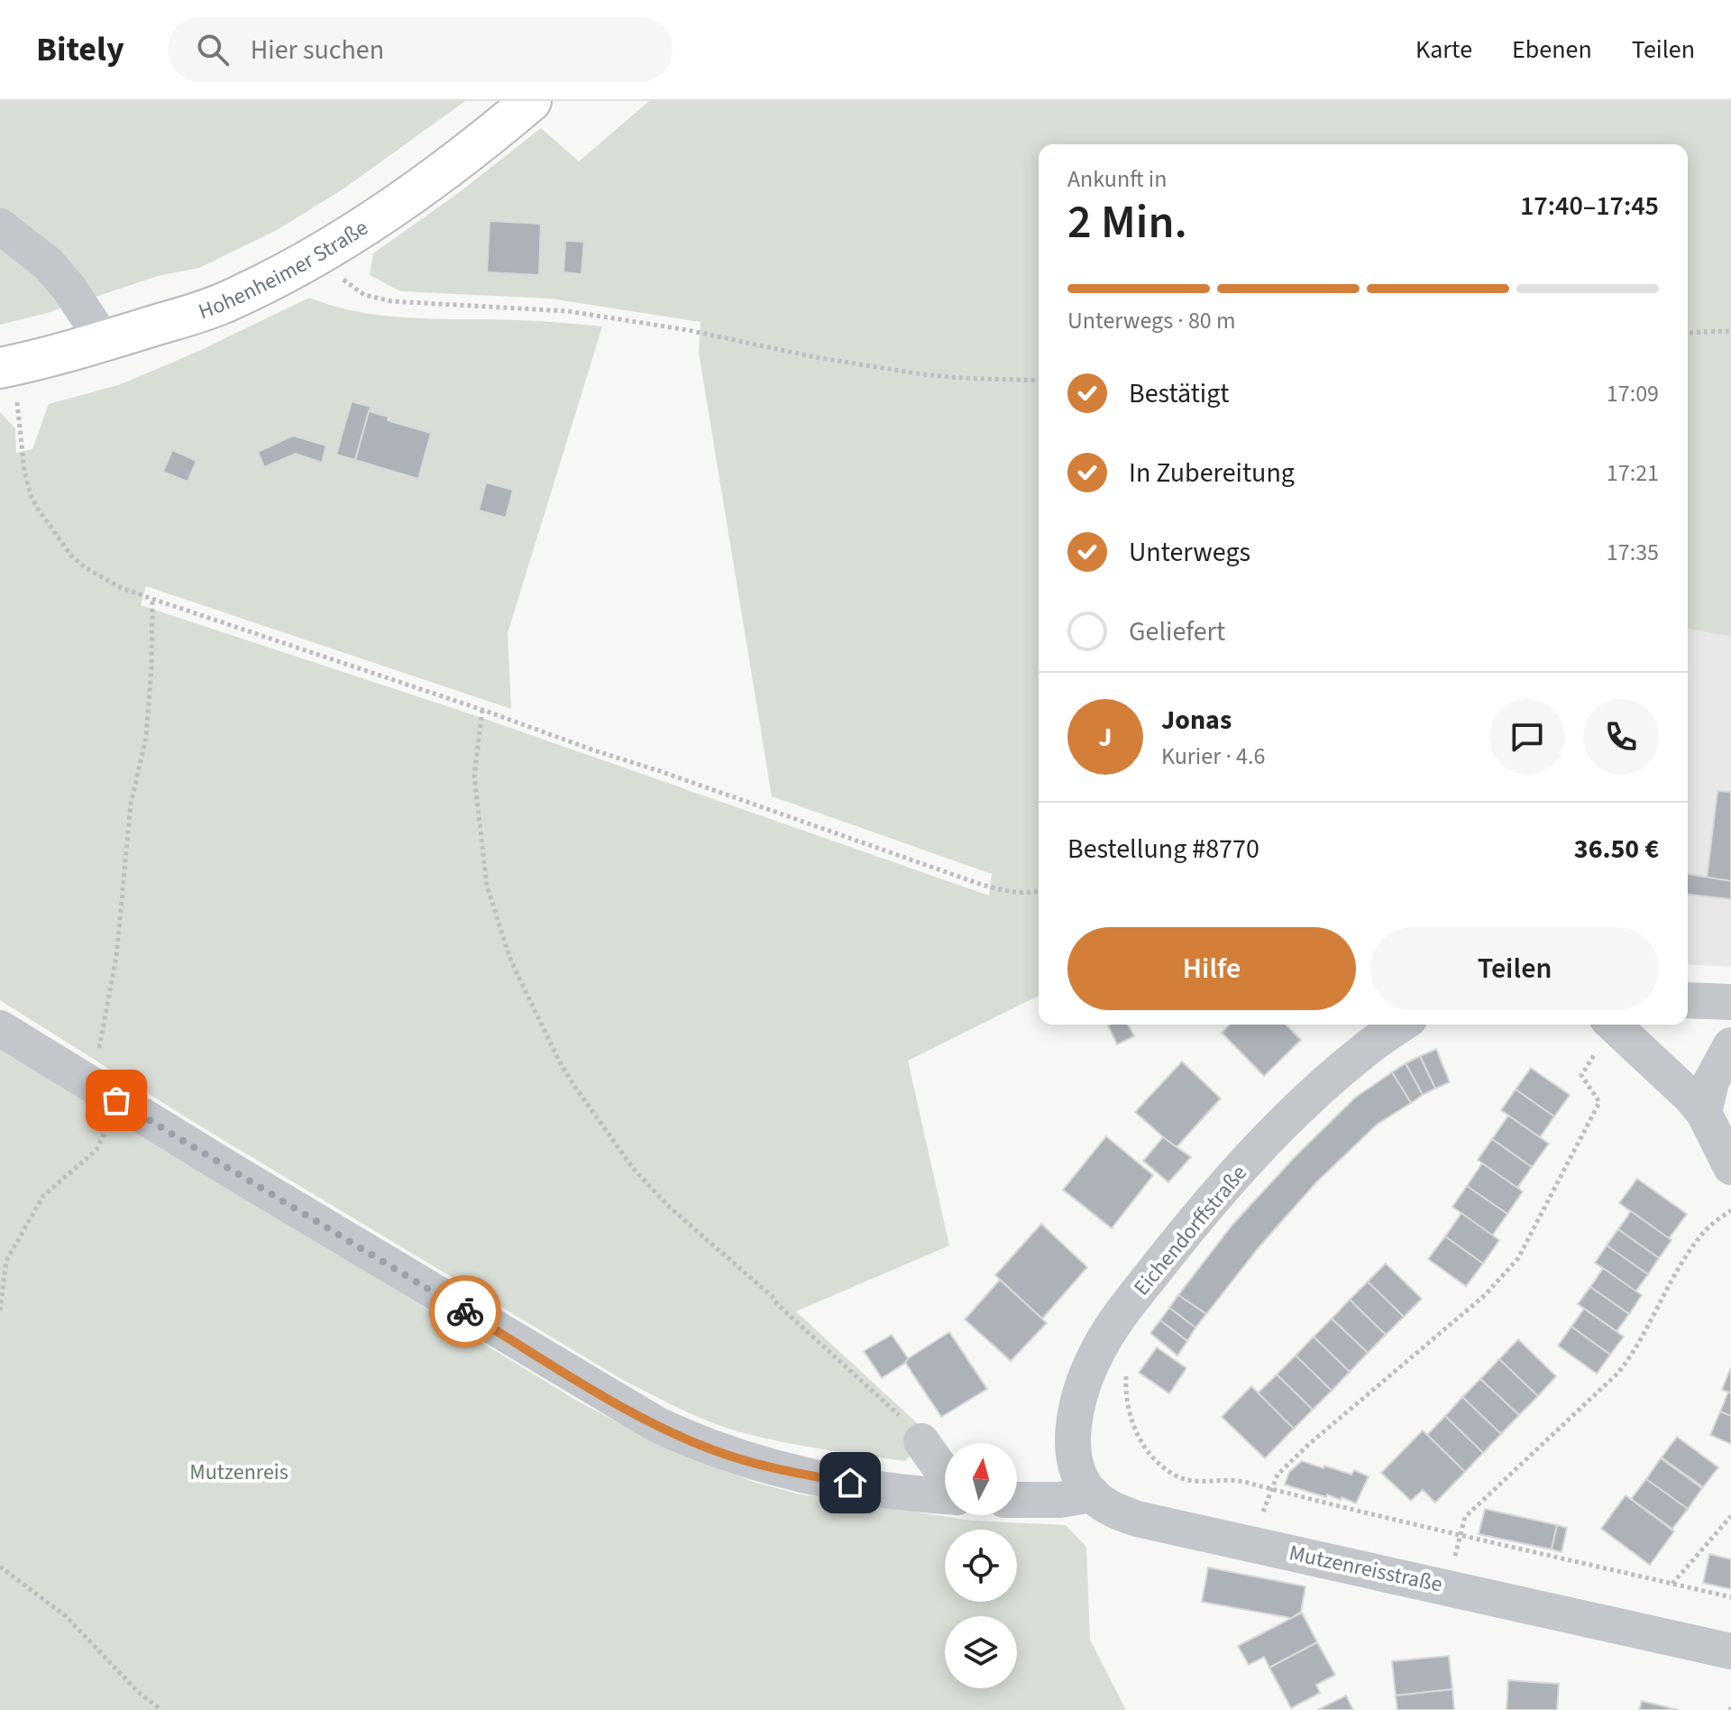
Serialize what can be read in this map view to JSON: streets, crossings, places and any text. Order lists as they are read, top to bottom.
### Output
{
  "streets": {
    "main road": ["Hohenheimer Straße"],
    "street": ["Eichendorffstraße", "Mutzenreisstraße"]
  },
  "crossings": [
    ["Eichendorffstraße", "Mutzenreisstraße"]
  ],
  "parks": ["Mutzenreis"],
  "north": "top",
  "page": {
    "header": "Bitely",
    "search": "Hier suchen",
    "nav": ["Karte", "Ebenen", "Teilen"],
    "heading": ["2 Min.", "Ankunft in", "17:40–17:45"],
    "panel": [
      "Jonas",
      "Kurier · 4.6",
      "Bestellung #8770",
      "36.50 €"
    ],
    "bar": "Unterwegs · 80 m",
    "list": [
      ["Bestätigt", "17:09"],
      ["In Zubereitung", "17:21"],
      ["Unterwegs", "17:35"],
      "Geliefert"
    ],
    "round": "J",
    "buttons": ["Hilfe", "Teilen"]
  }
}
